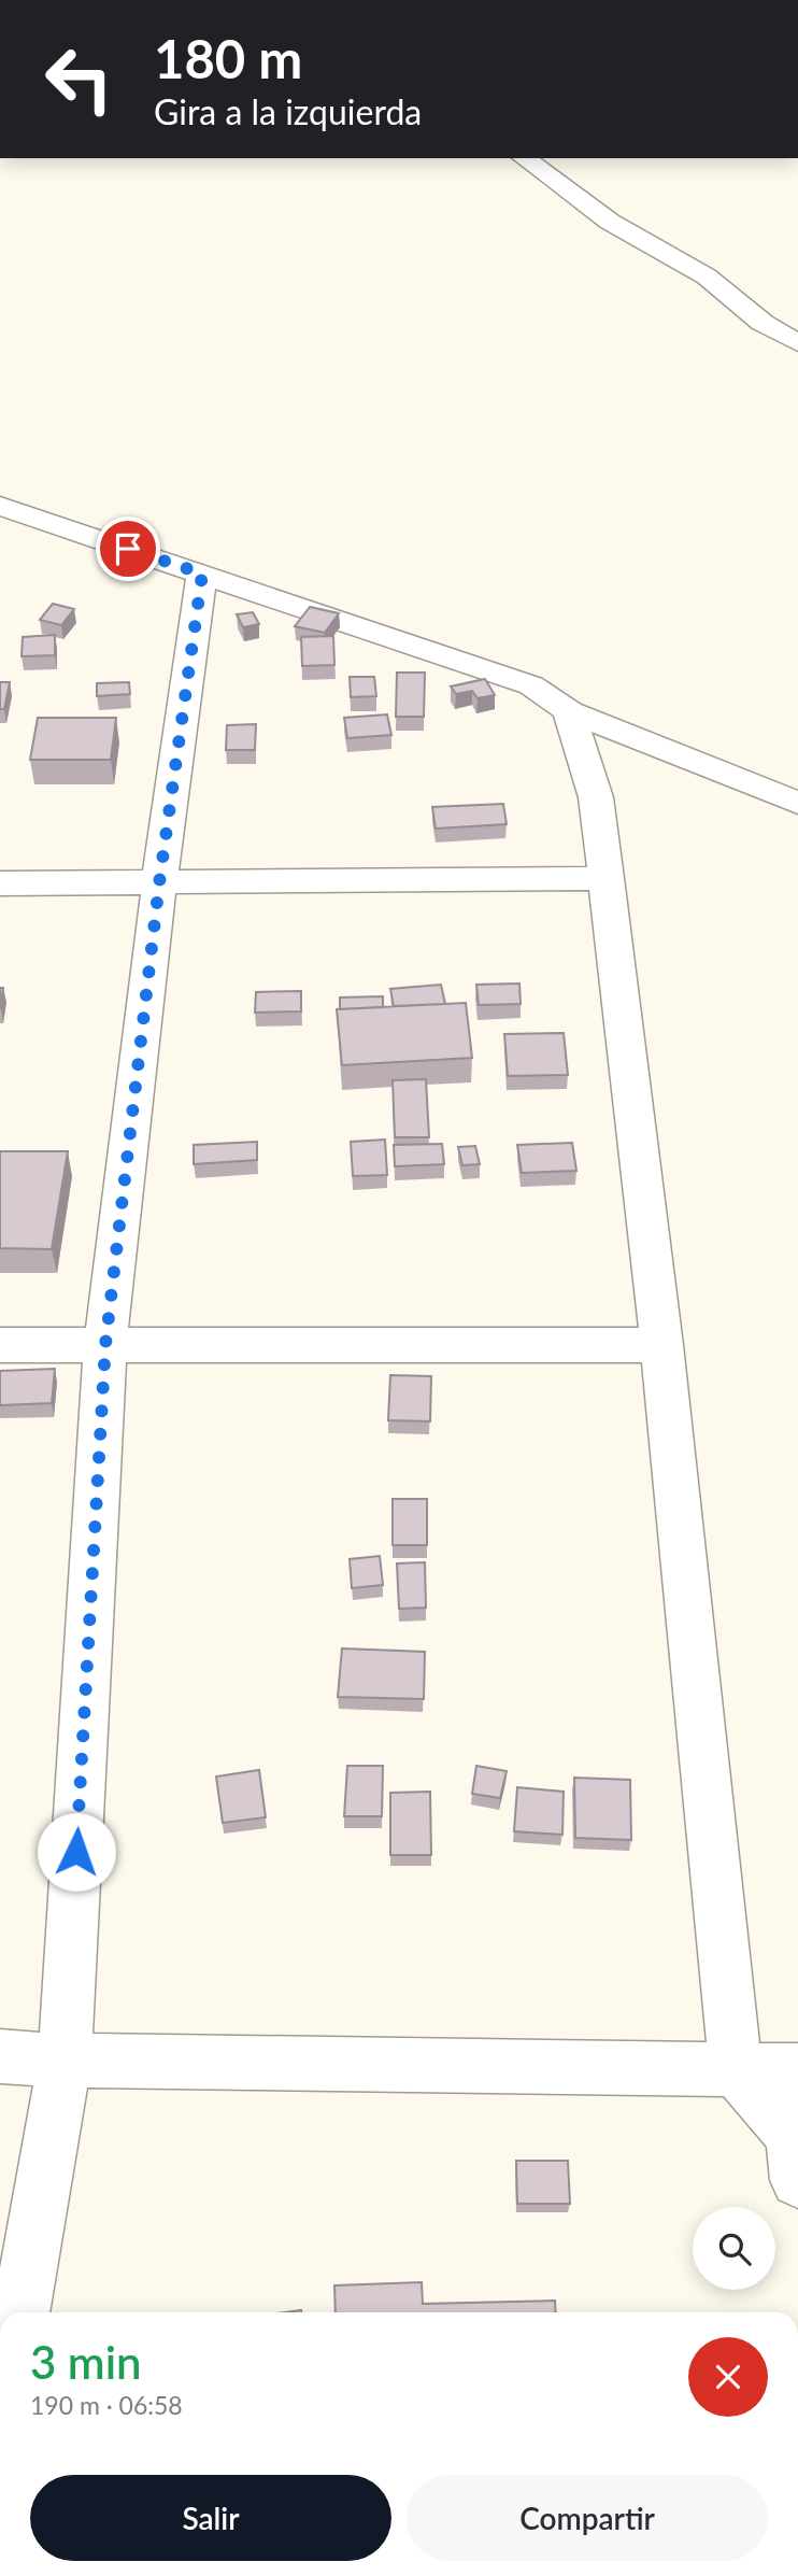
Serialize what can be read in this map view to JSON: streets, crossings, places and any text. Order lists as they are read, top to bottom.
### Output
{
  "page": {
    "turn": ["180 m", "Gira a la izquierda"],
    "heading": ["3 min", "190 m · 06:58"],
    "buttons": ["Salir", "Compartir"]
  }
}
